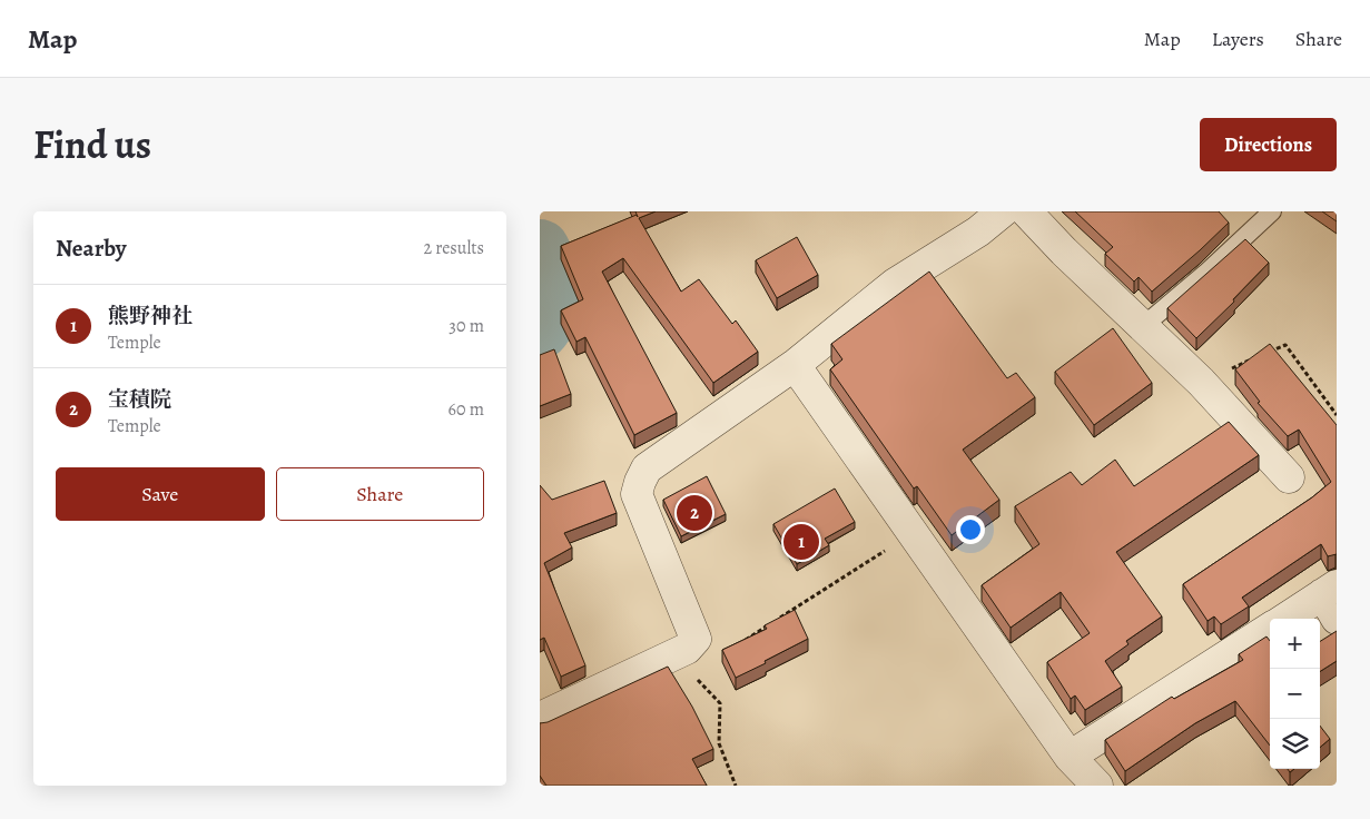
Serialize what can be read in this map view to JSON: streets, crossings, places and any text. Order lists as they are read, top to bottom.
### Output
{
  "page": {
    "header": "Map",
    "nav": ["Map", "Layers", "Share"],
    "title": "Find us",
    "buttons": [
      "Directions",
      ["Save", "Share"]
    ],
    "heading": ["Nearby", "2 results"],
    "list": [
      {
        "mark": "1",
        "name": "熊野神社",
        "note": "Temple",
        "value": "30 m"
      },
      {
        "mark": "2",
        "name": "宝積院",
        "note": "Temple",
        "value": "60 m"
      }
    ],
    "pins": ["2", "1"],
    "map_buttons": ["+", "−"]
  }
}
